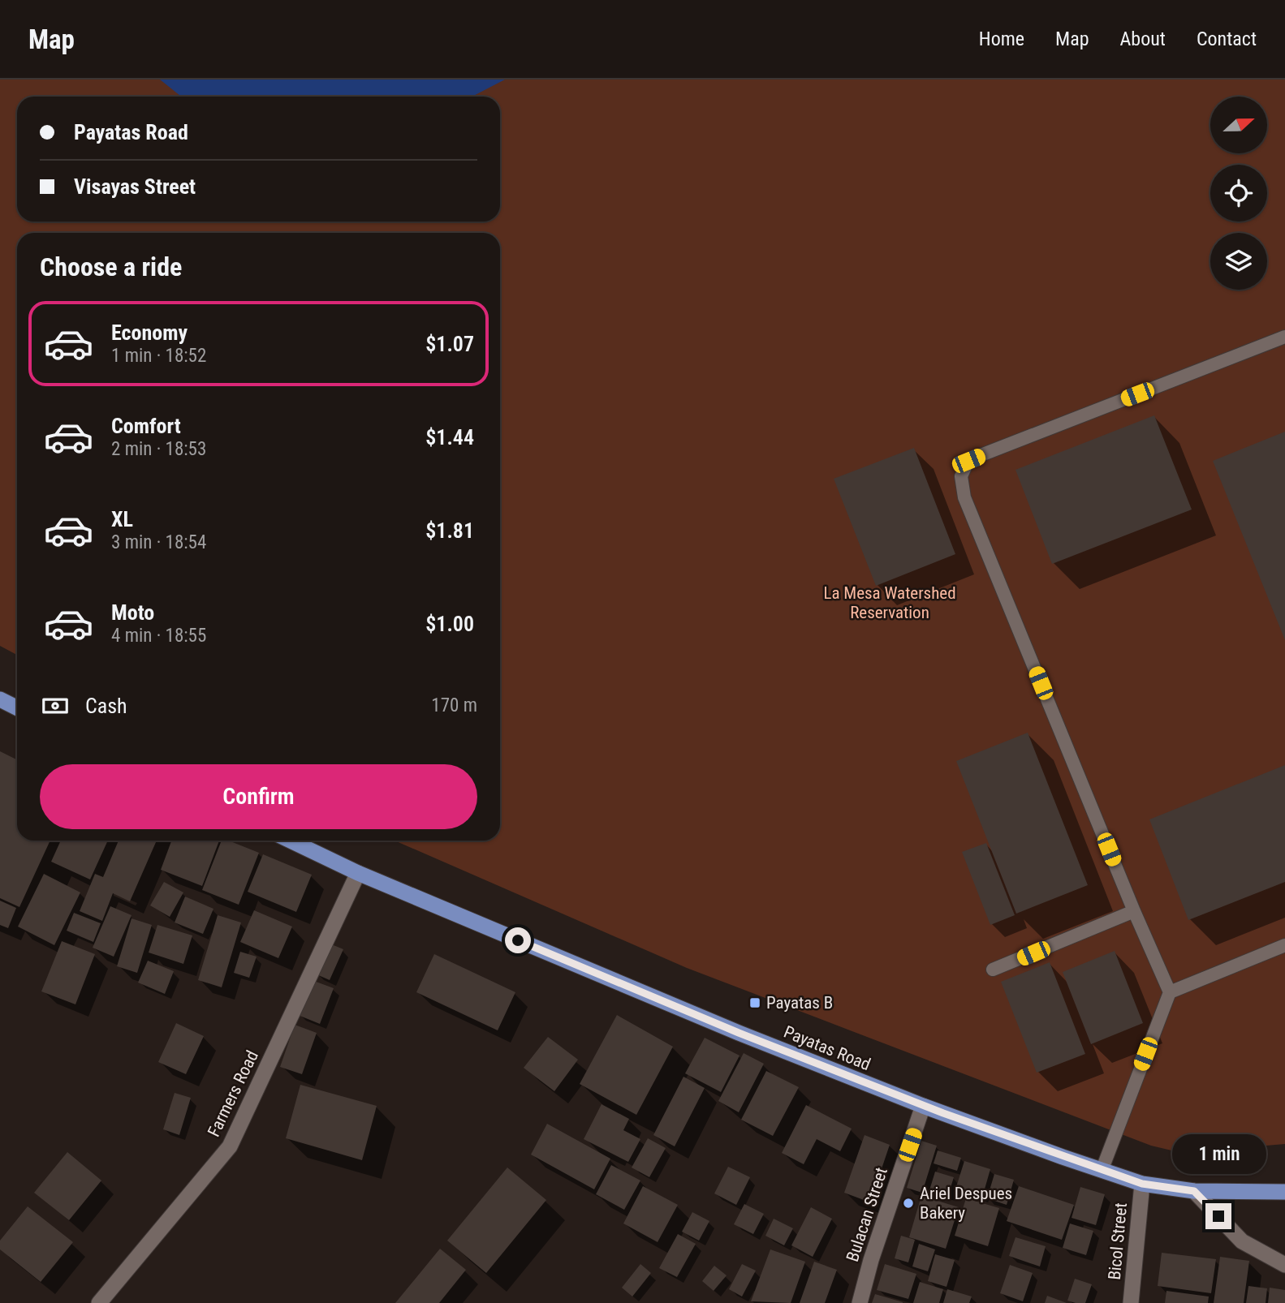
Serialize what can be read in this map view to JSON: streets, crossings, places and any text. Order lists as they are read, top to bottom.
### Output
{
  "streets": {
    "main road": ["Payatas Road"],
    "street": ["Farmers Road", "Bulacan Street", "Bicol Street"]
  },
  "crossings": [
    ["Payatas Road", "Farmers Road"],
    ["Payatas Road", "Bulacan Street"],
    ["Payatas Road", "Bicol Street"]
  ],
  "parks": ["La Mesa Watershed Reservation"],
  "places": {
    "transit": ["Payatas B"],
    "other": ["Ariel Despues Bakery"]
  },
  "north": "right",
  "page": {
    "header": "Map",
    "nav": [
      "Home",
      "Map",
      "About",
      "Contact"
    ],
    "banner": ["Payatas Road", "Visayas Street"],
    "heading": "Choose a ride",
    "list": [
      {
        "name": "Economy",
        "note": "1 min · 18:52",
        "value": "$1.07"
      },
      {
        "name": "Comfort",
        "note": "2 min · 18:53",
        "value": "$1.44"
      },
      {
        "name": "XL",
        "note": "3 min · 18:54",
        "value": "$1.81"
      },
      {
        "name": "Moto",
        "note": "4 min · 18:55",
        "value": "$1.00"
      }
    ],
    "pay": ["Cash", "170 m"],
    "buttons": "Confirm",
    "bubble": "1 min"
  }
}
